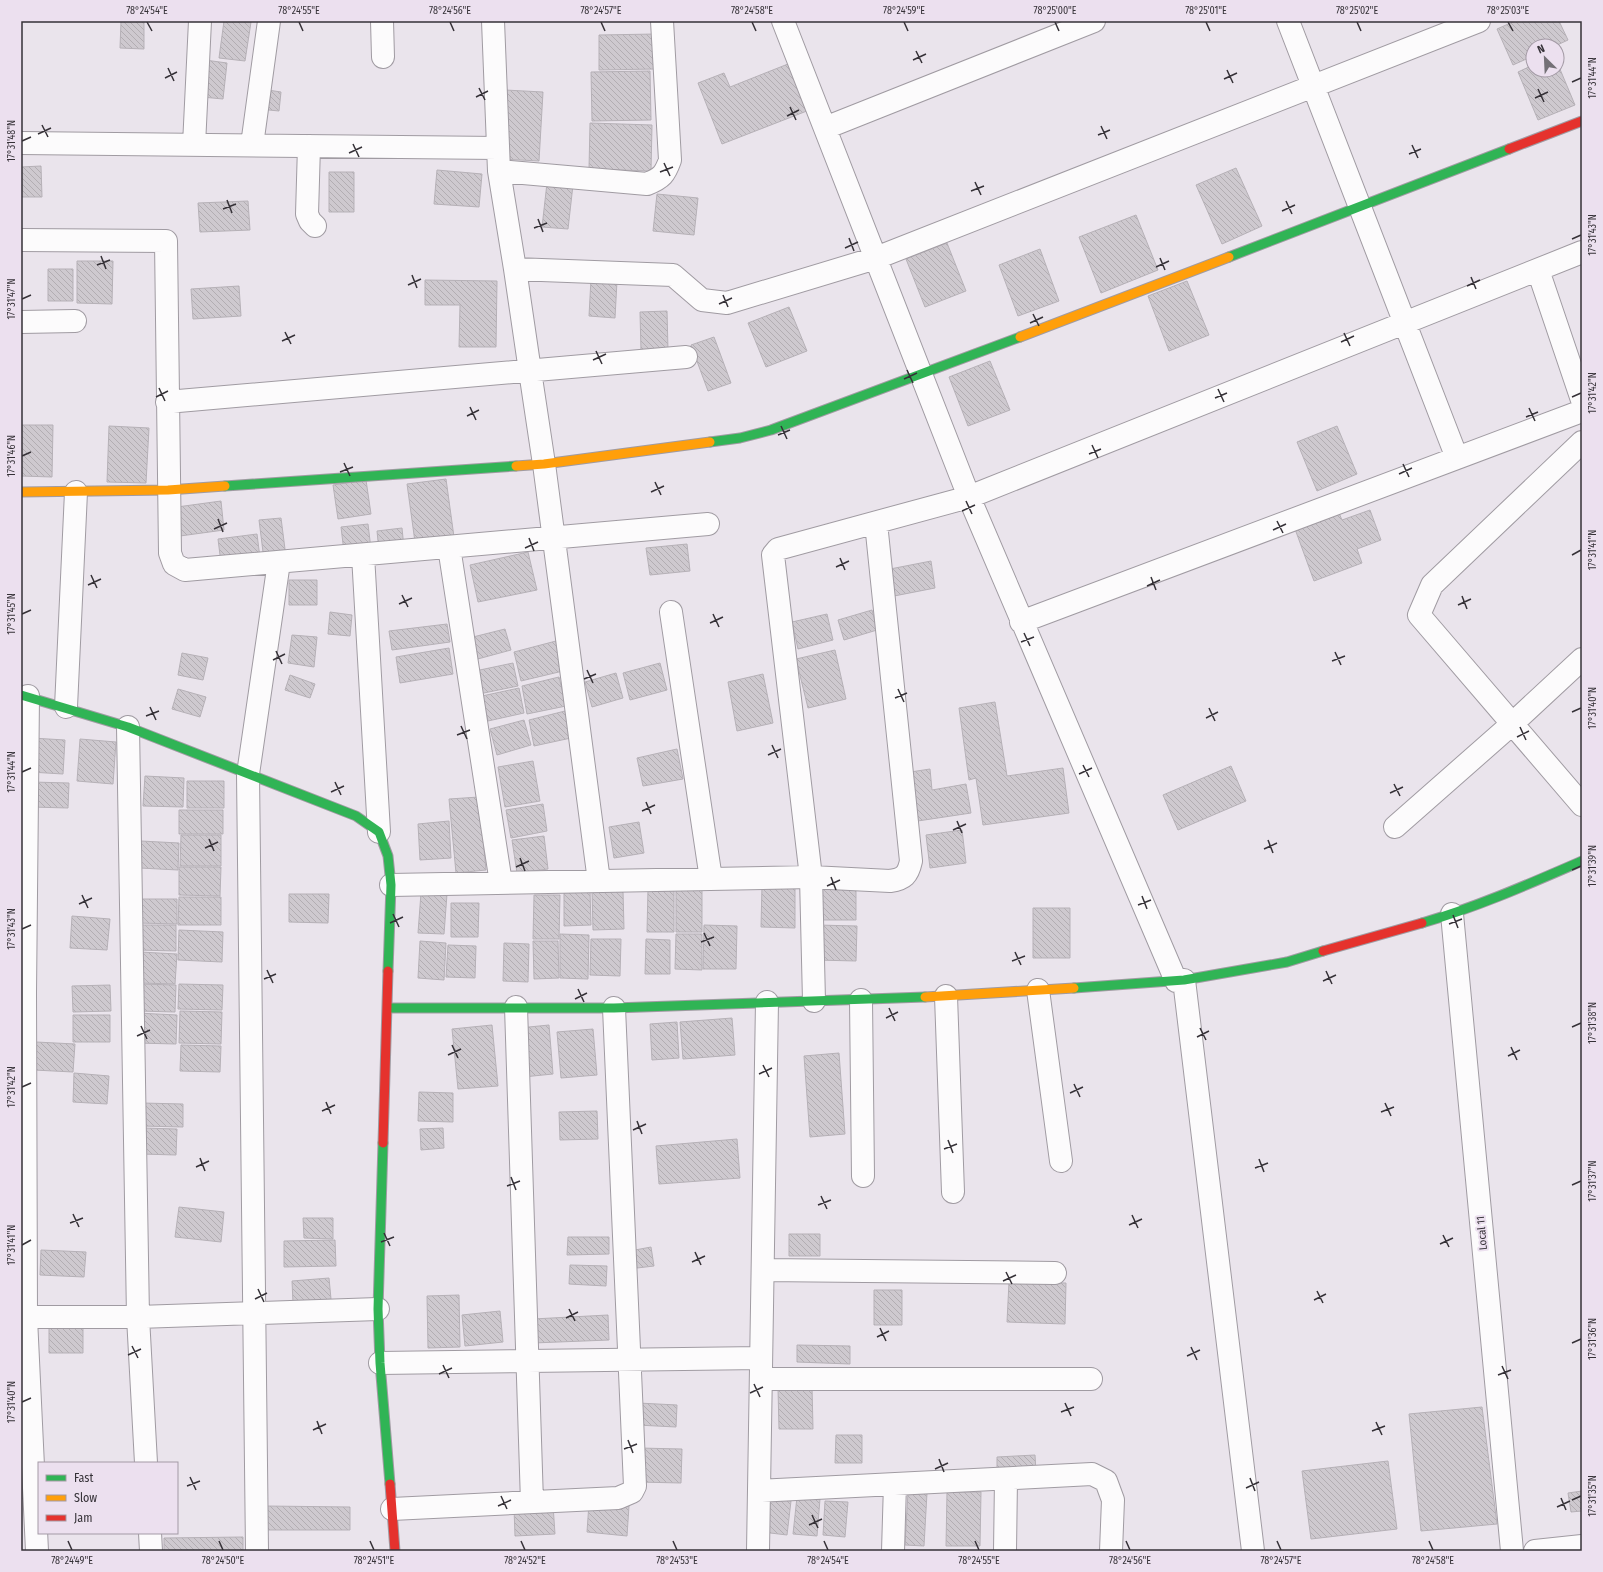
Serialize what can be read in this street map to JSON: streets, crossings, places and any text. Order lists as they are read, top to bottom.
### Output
{
  "streets": {
    "street": ["Local 11"]
  },
  "legend": ["Fast", "Slow", "Jam"],
  "north": "top left",
  "coordinates": [
    "78°24'54\"E",
    "78°24'55\"E",
    "78°24'56\"E",
    "78°24'57\"E",
    "78°24'58\"E",
    "78°24'59\"E",
    "78°25'00\"E",
    "78°25'01\"E",
    "78°25'02\"E",
    "78°25'03\"E",
    "17°31'44\"N",
    "17°31'48\"N",
    "17°31'43\"N",
    "17°31'47\"N",
    "17°31'42\"N",
    "17°31'46\"N",
    "17°31'41\"N",
    "17°31'45\"N",
    "17°31'40\"N",
    "17°31'39\"N",
    "17°31'38\"N",
    "17°31'37\"N",
    "17°31'36\"N",
    "17°31'35\"N",
    "78°24'49\"E",
    "78°24'50\"E",
    "78°24'51\"E",
    "78°24'52\"E",
    "78°24'53\"E"
  ]
}
